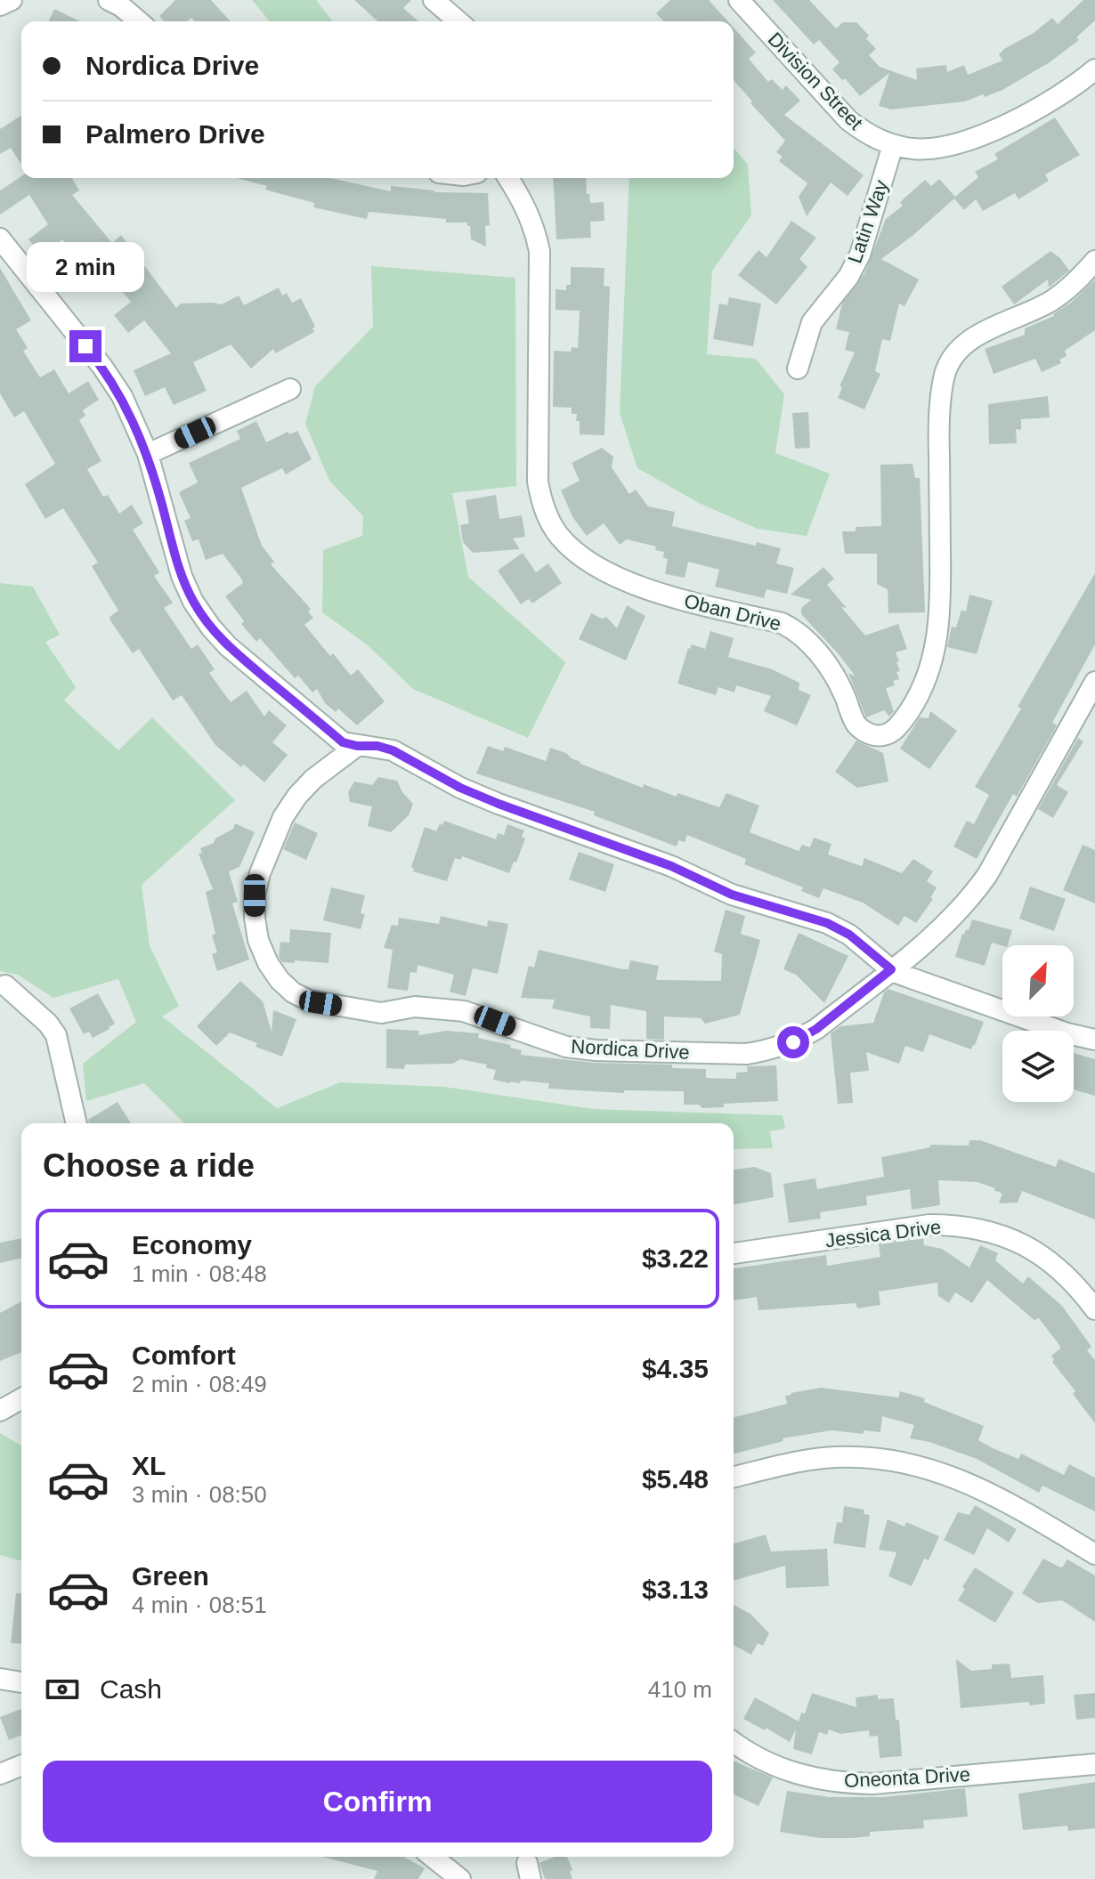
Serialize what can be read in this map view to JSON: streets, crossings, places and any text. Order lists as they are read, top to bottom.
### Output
{
  "streets": {
    "street": [
      "Division Street",
      "Latin Way",
      "Oban Drive",
      "Nordica Drive",
      "Jessica Drive",
      "Oneonta Drive"
    ]
  },
  "crossings": [
    ["Division Street", "Latin Way"]
  ],
  "north": "top right",
  "page": {
    "banner": ["Nordica Drive", "Palmero Drive"],
    "bubble": "2 min",
    "heading": "Choose a ride",
    "list": [
      {
        "name": "Economy",
        "note": "1 min · 08:48",
        "value": "$3.22"
      },
      {
        "name": "Comfort",
        "note": "2 min · 08:49",
        "value": "$4.35"
      },
      {
        "name": "XL",
        "note": "3 min · 08:50",
        "value": "$5.48"
      },
      {
        "name": "Green",
        "note": "4 min · 08:51",
        "value": "$3.13"
      }
    ],
    "pay": ["Cash", "410 m"],
    "buttons": "Confirm"
  }
}
